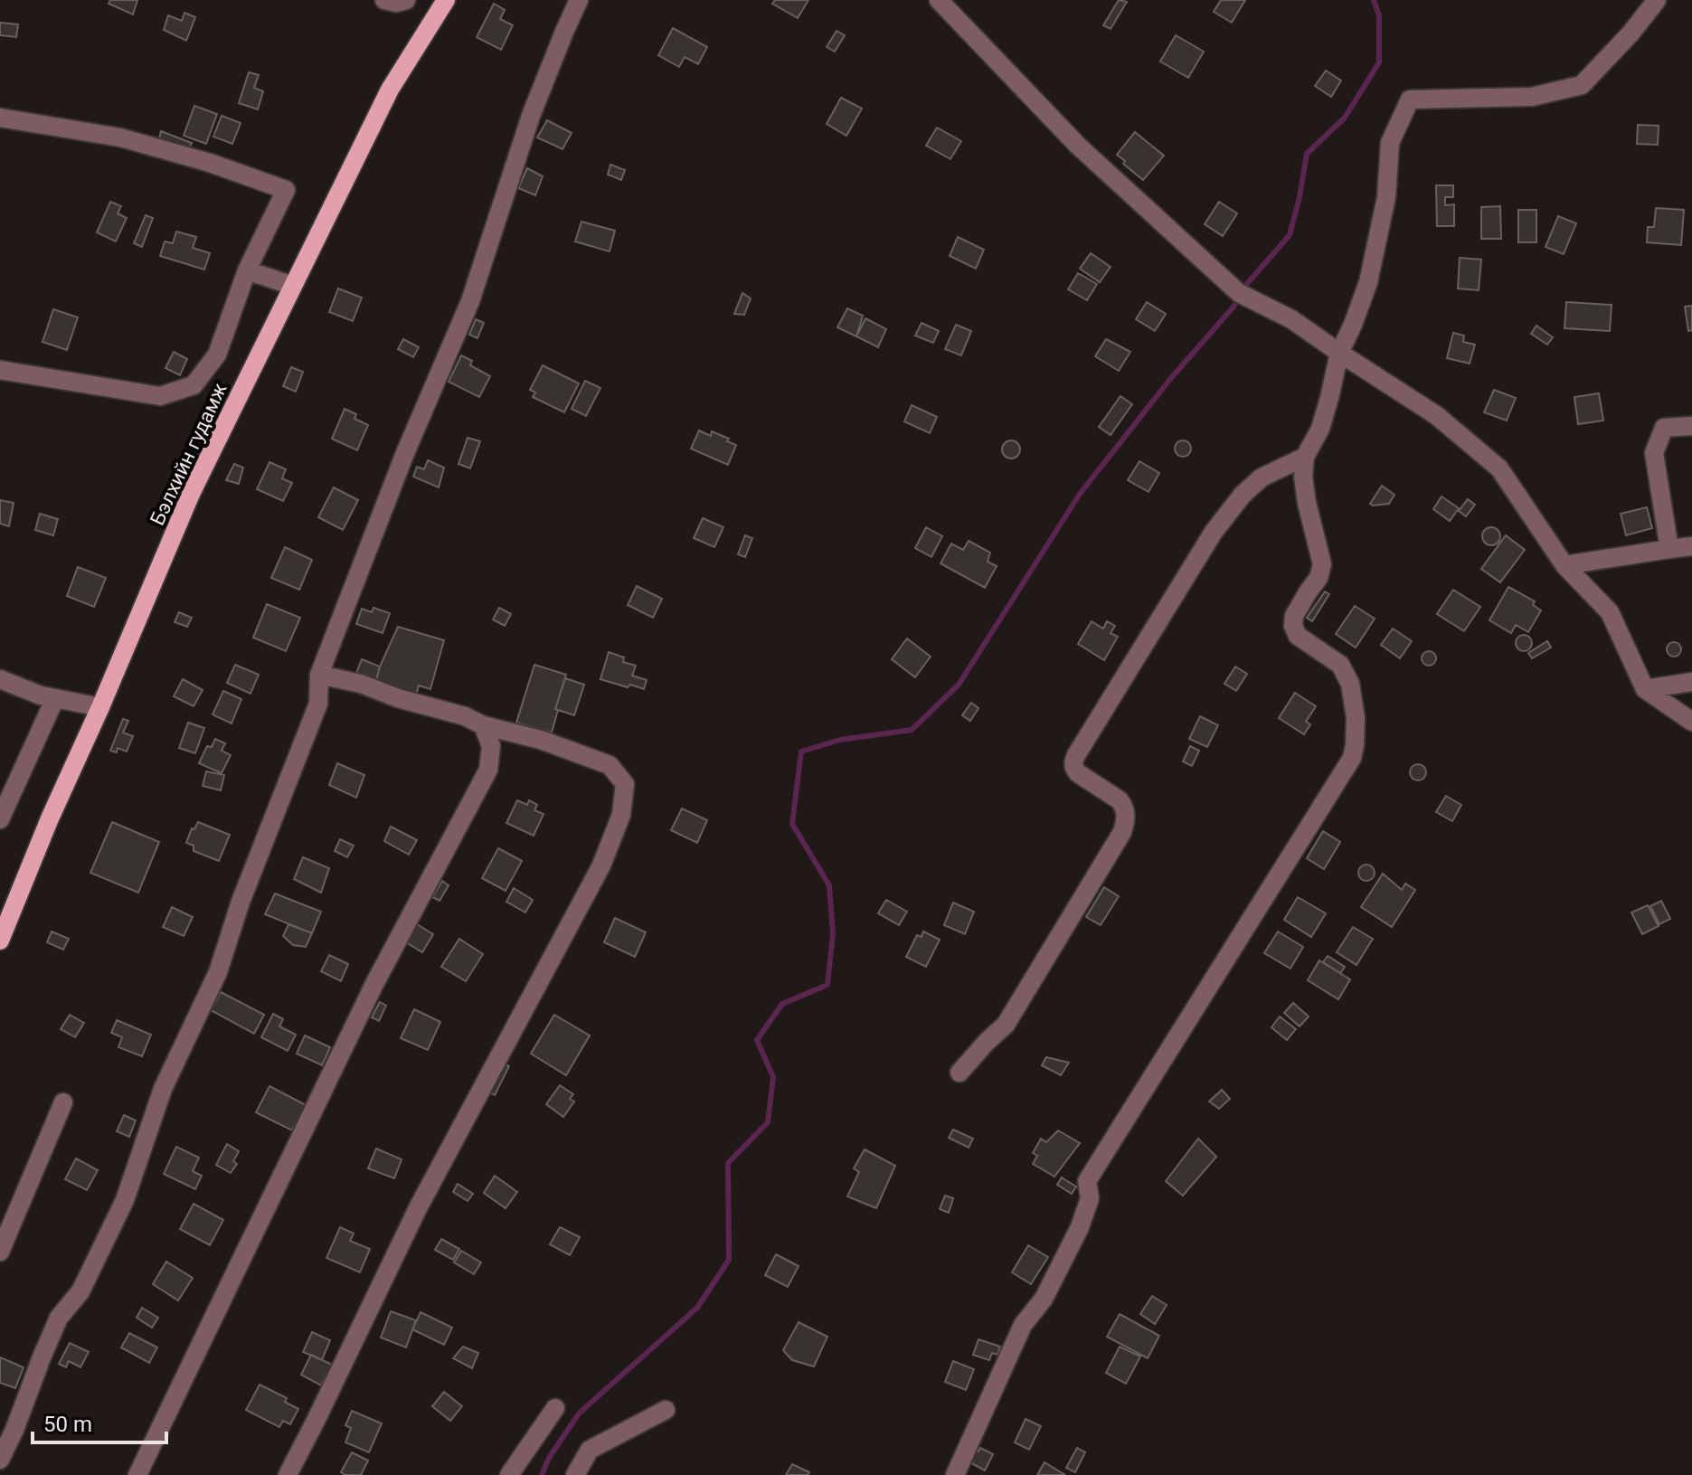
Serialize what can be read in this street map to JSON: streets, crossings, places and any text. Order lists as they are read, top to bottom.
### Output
{
  "streets": {
    "main road": ["Бэлхийн гудамж"]
  },
  "scale_bar": "50 m"
}
